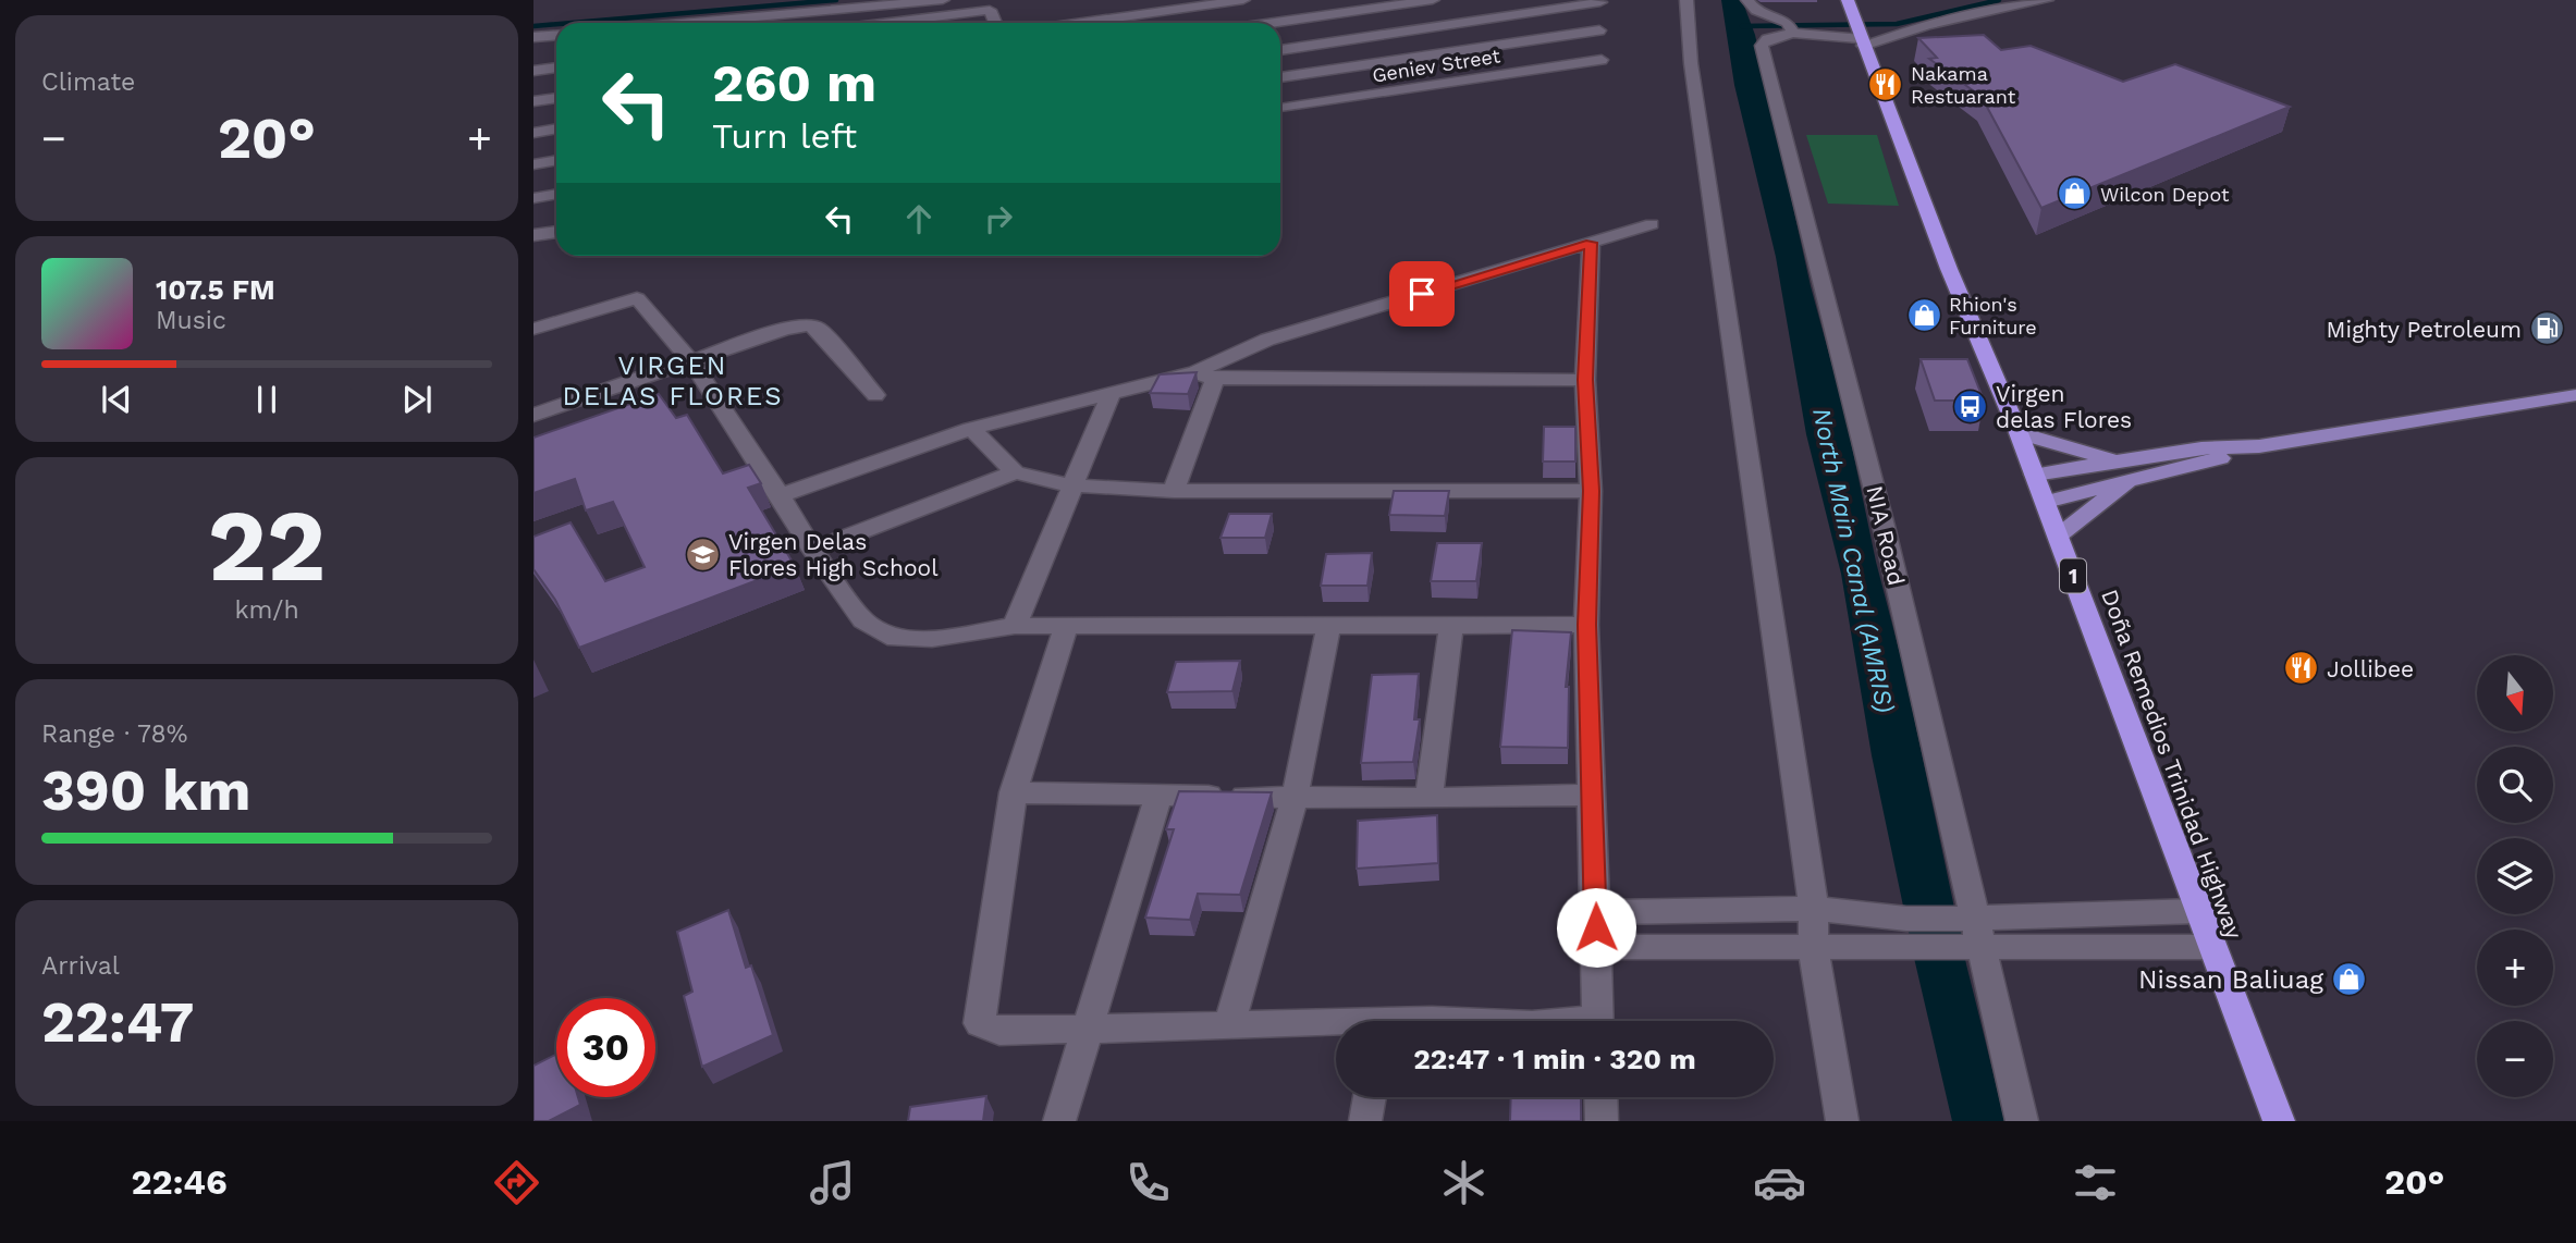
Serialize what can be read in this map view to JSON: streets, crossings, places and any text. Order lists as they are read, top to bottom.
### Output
{
  "streets": {
    "highway": ["1", "Doña Remedios Trinidad Highway"],
    "street": ["Geniev Street", "NIA Road"]
  },
  "districts": ["VIRGEN DELAS FLORES"],
  "water": ["North Main Canal (AMRIS)"],
  "places": {
    "restaurant": ["Nakama Restuarant", "Jollibee"],
    "shop": ["Wilcon Depot", "Rhion's Furniture", "Nissan Baliuag"],
    "fuel station": ["Mighty Petroleum"],
    "bus stop": ["Virgen delas Flores"],
    "school or university": ["Virgen Delas Flores High School"]
  },
  "north": "bottom",
  "page": {
    "tile": [
      "Climate",
      ["22", "km/h"],
      ["Range · 78%", "390 km"],
      ["Arrival", "22:47"]
    ],
    "turn": ["260 m", "Turn left"],
    "heat": ["−", "20°", "+"],
    "song": ["107.5 FM", "Music"],
    "map_buttons": ["+", "−"],
    "limit": "30",
    "trip": "22:47 · 1 min · 320 m",
    "tabs": ["22:46", "20°"]
  }
}
